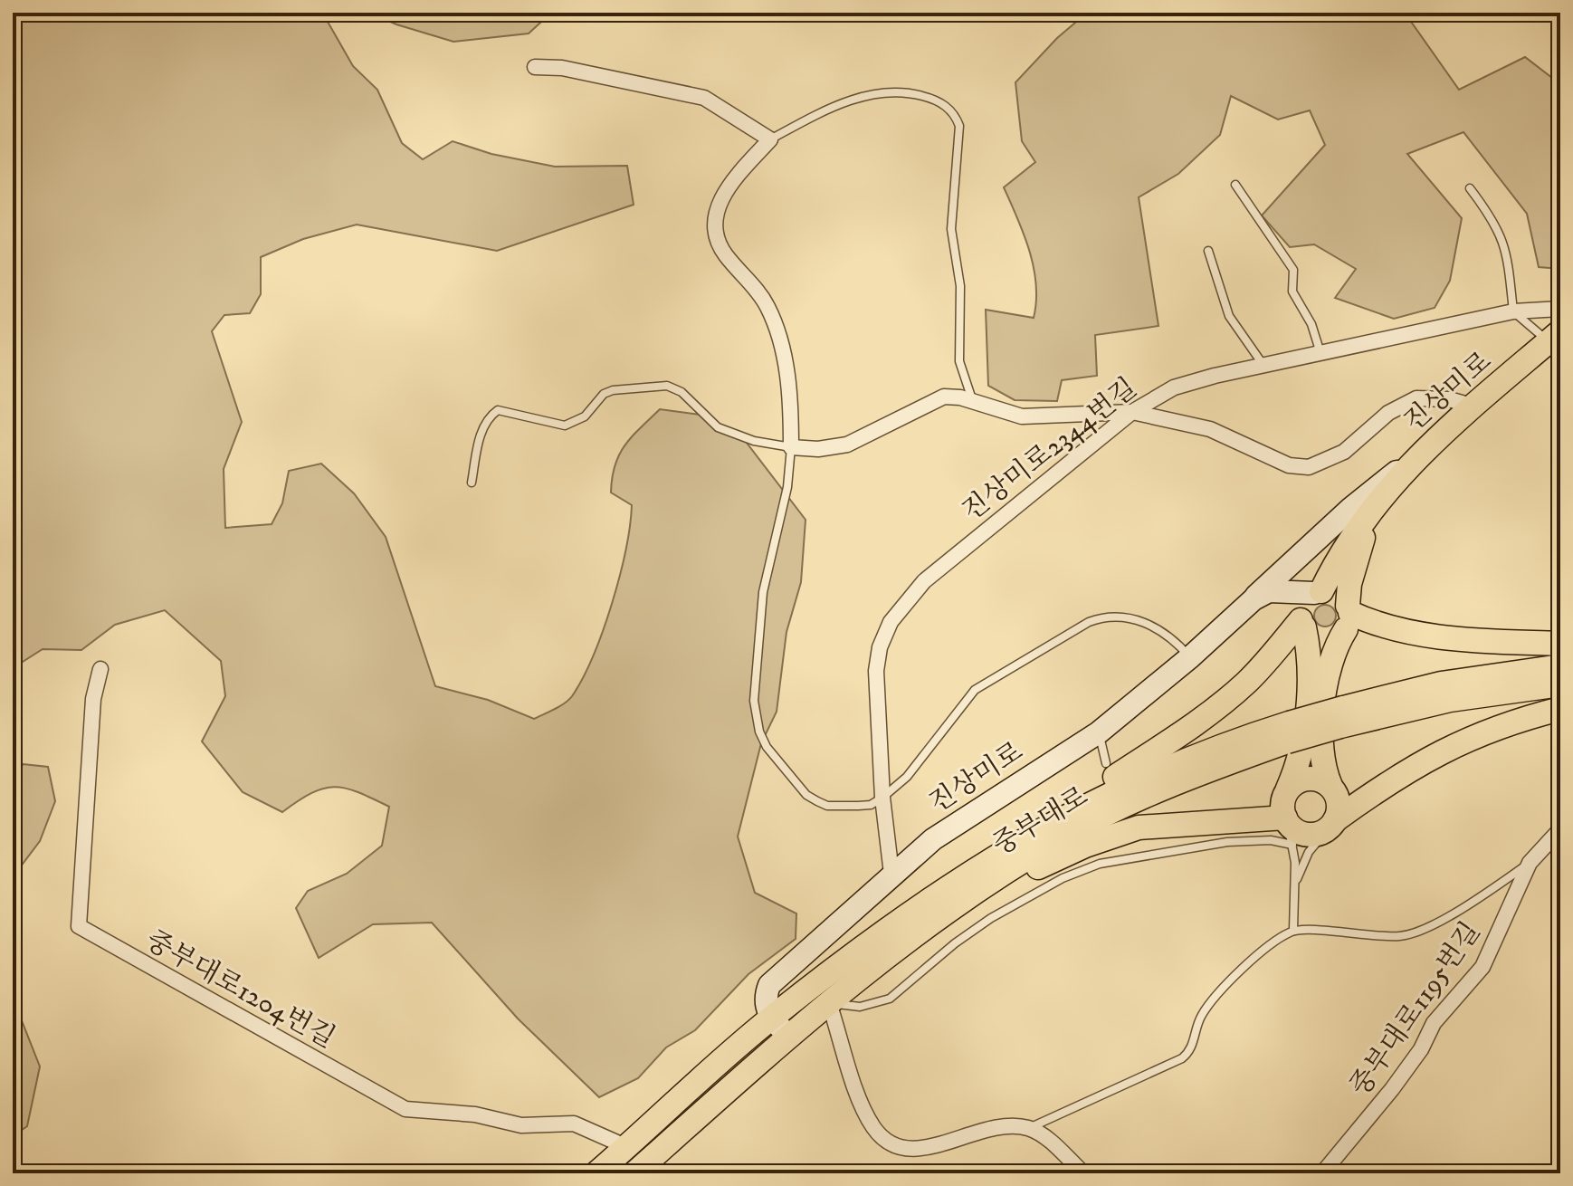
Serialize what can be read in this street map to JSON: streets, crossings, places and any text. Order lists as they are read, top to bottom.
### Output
{
  "streets": {
    "main road": ["진상미로", "중부대로"],
    "street": ["진상미로2344번길", "중부대로1204번길", "중부대로1195번길"]
  },
  "crossings": [
    ["진상미로", "진상미로2344번길"],
    ["진상미로", "중부대로"],
    ["중부대로", "중부대로1204번길"]
  ]
}
